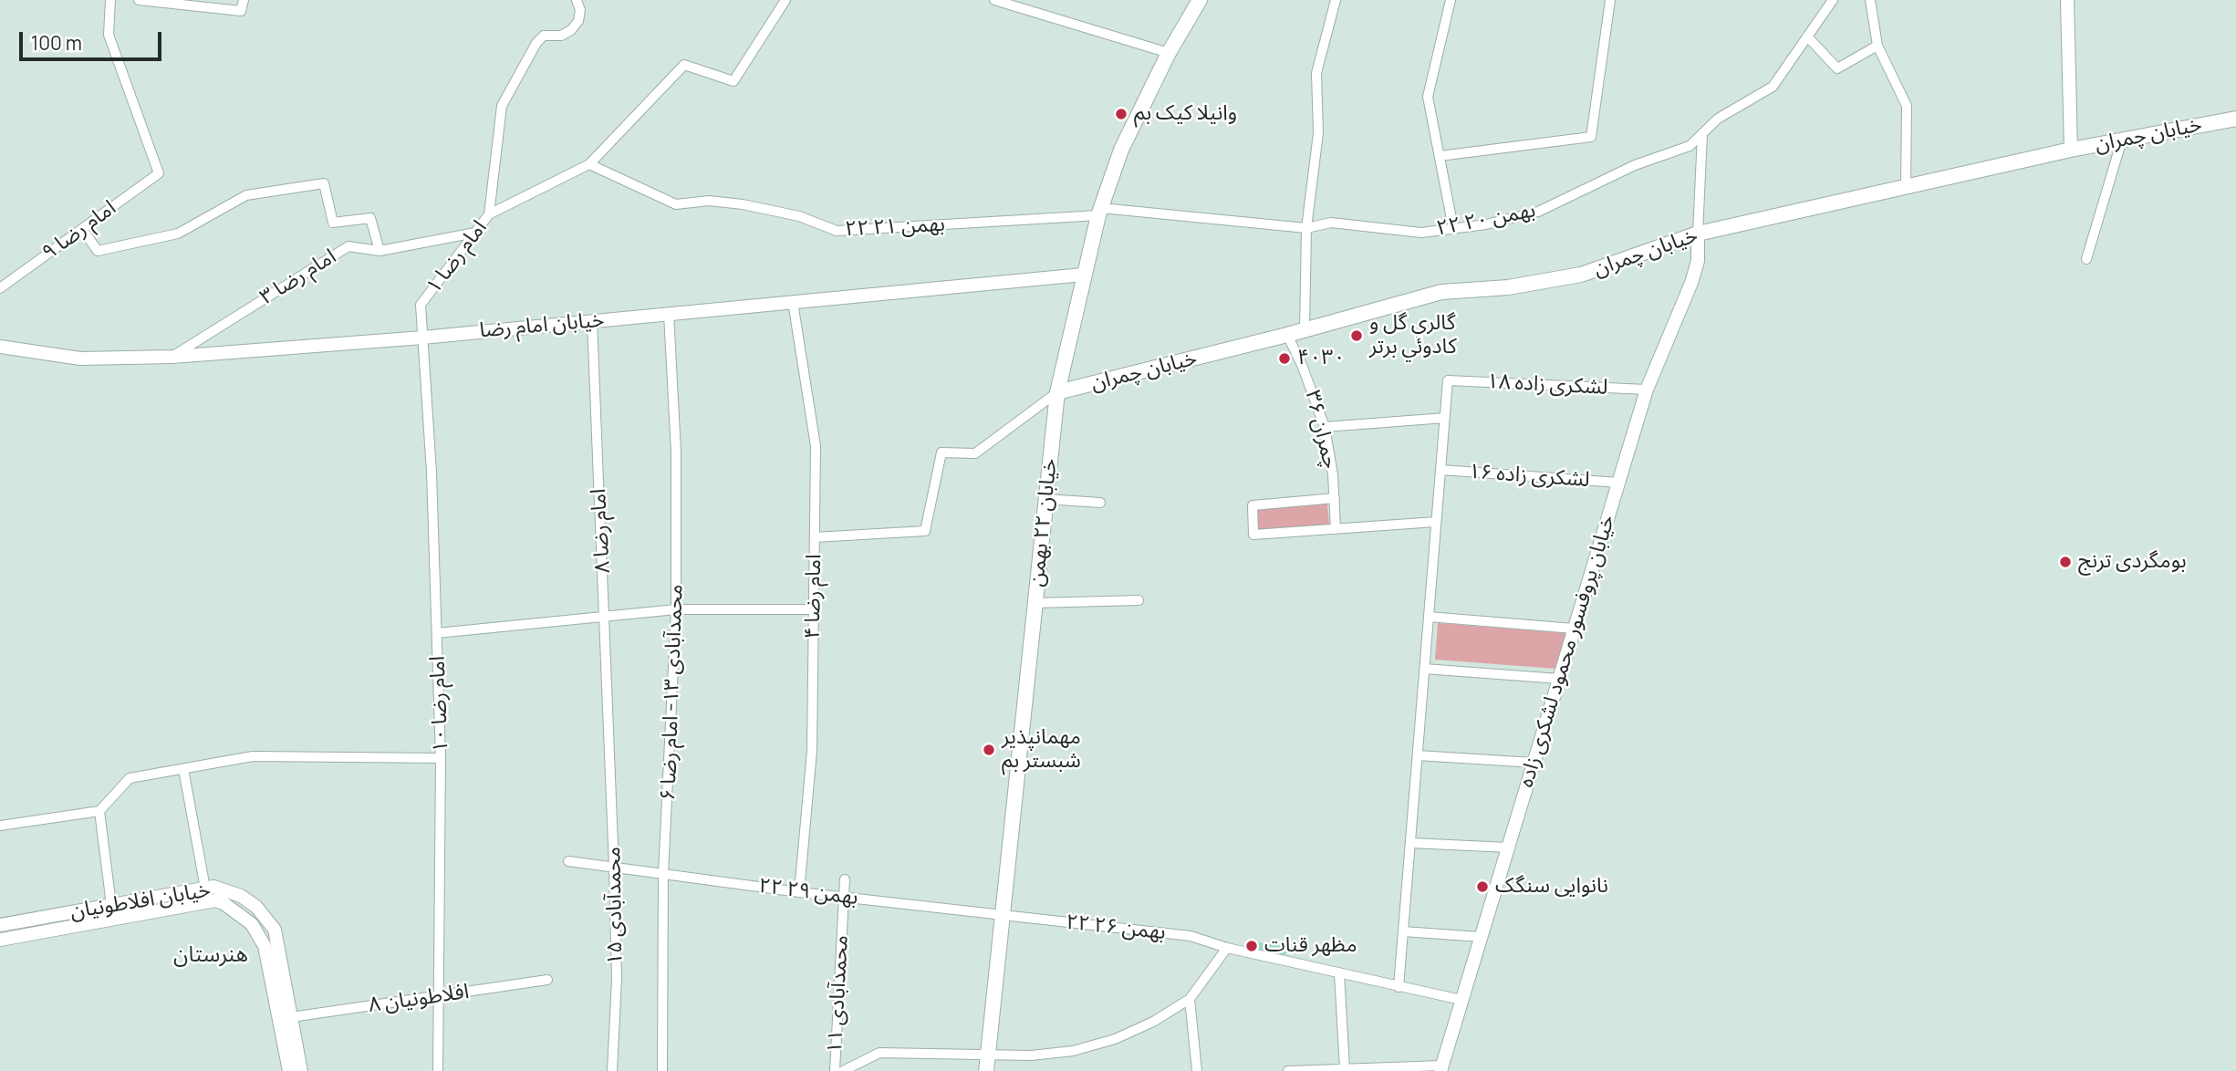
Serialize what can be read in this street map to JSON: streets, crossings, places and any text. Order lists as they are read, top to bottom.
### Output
{
  "streets": {
    "main road": ["خیابان چمران", "خیابان ۲۲ بهمن"],
    "street": [
      "۲۲ بهمن ۲۰",
      "۲۲ بهمن ۲۱",
      "امام رضا ۹",
      "امام رضا ۱",
      "امام رضا ۳",
      "خیابان امام رضا",
      "لشکری زاده ۱۸",
      "چمران ۳۶",
      "لشکری زاده ١۶",
      "امام رضا ۸",
      "امام رضا ۴",
      "خیابان پروفسور محمود لشکری زاده",
      "محمدآبادی ۱۳- امام رضا ۶",
      "امام رضا ۱۰",
      "۲۲ بهمن ۲۹",
      "خیابان افلاطونیان",
      "محمدآبادی ۱۵",
      "۲۲ بهمن ۲۶",
      "محمدآبادی ۱۱",
      "افلاطونیان ۸"
    ]
  },
  "crossings": [
    ["خیابان چمران", "چمران ۳۶"],
    ["خیابان چمران", "خیابان ۲۲ بهمن"],
    ["خیابان چمران", "خیابان پروفسور محمود لشکری زاده"],
    ["۲۲ بهمن ۲۰", "۲۲ بهمن ۲۱"],
    ["۲۲ بهمن ۲۰", "خیابان ۲۲ بهمن"],
    ["۲۲ بهمن ۲۱", "خیابان ۲۲ بهمن"],
    ["امام رضا ۱", "امام رضا ۳"],
    ["امام رضا ۱", "خیابان امام رضا"],
    ["امام رضا ۱", "امام رضا ۱۰"],
    ["امام رضا ۳", "خیابان امام رضا"],
    ["خیابان امام رضا", "خیابان ۲۲ بهمن"],
    ["خیابان امام رضا", "امام رضا ۸"],
    ["خیابان امام رضا", "امام رضا ۴"],
    ["خیابان امام رضا", "محمدآبادی ۱۳- امام رضا ۶"],
    ["خیابان امام رضا", "امام رضا ۱۰"],
    ["لشکری زاده ۱۸", "خیابان پروفسور محمود لشکری زاده"],
    ["لشکری زاده ١۶", "خیابان پروفسور محمود لشکری زاده"],
    ["خیابان ۲۲ بهمن", "۲۲ بهمن ۲۹"],
    ["خیابان ۲۲ بهمن", "۲۲ بهمن ۲۶"],
    ["امام رضا ۸", "محمدآبادی ۱۵"],
    ["امام رضا ۴", "۲۲ بهمن ۲۹"],
    ["خیابان پروفسور محمود لشکری زاده", "۲۲ بهمن ۲۶"],
    ["محمدآبادی ۱۳- امام رضا ۶", "۲۲ بهمن ۲۹"],
    ["امام رضا ۱۰", "افلاطونیان ۸"],
    ["۲۲ بهمن ۲۹", "محمدآبادی ۱۵"],
    ["۲۲ بهمن ۲۹", "۲۲ بهمن ۲۶"],
    ["۲۲ بهمن ۲۹", "محمدآبادی ۱۱"],
    ["خیابان افلاطونیان", "افلاطونیان ۸"]
  ],
  "districts": ["هنرستان"],
  "places": [
    "وانیلا کیک بم",
    "گالري گل و كادوئي برتر",
    "۴۰۳۰",
    "بومگردی ترنج",
    "مهمانپذیر شبستر بم",
    "نانوایی سنگک",
    "مظهر قنات"
  ],
  "scale_bar": "100 m"
}
